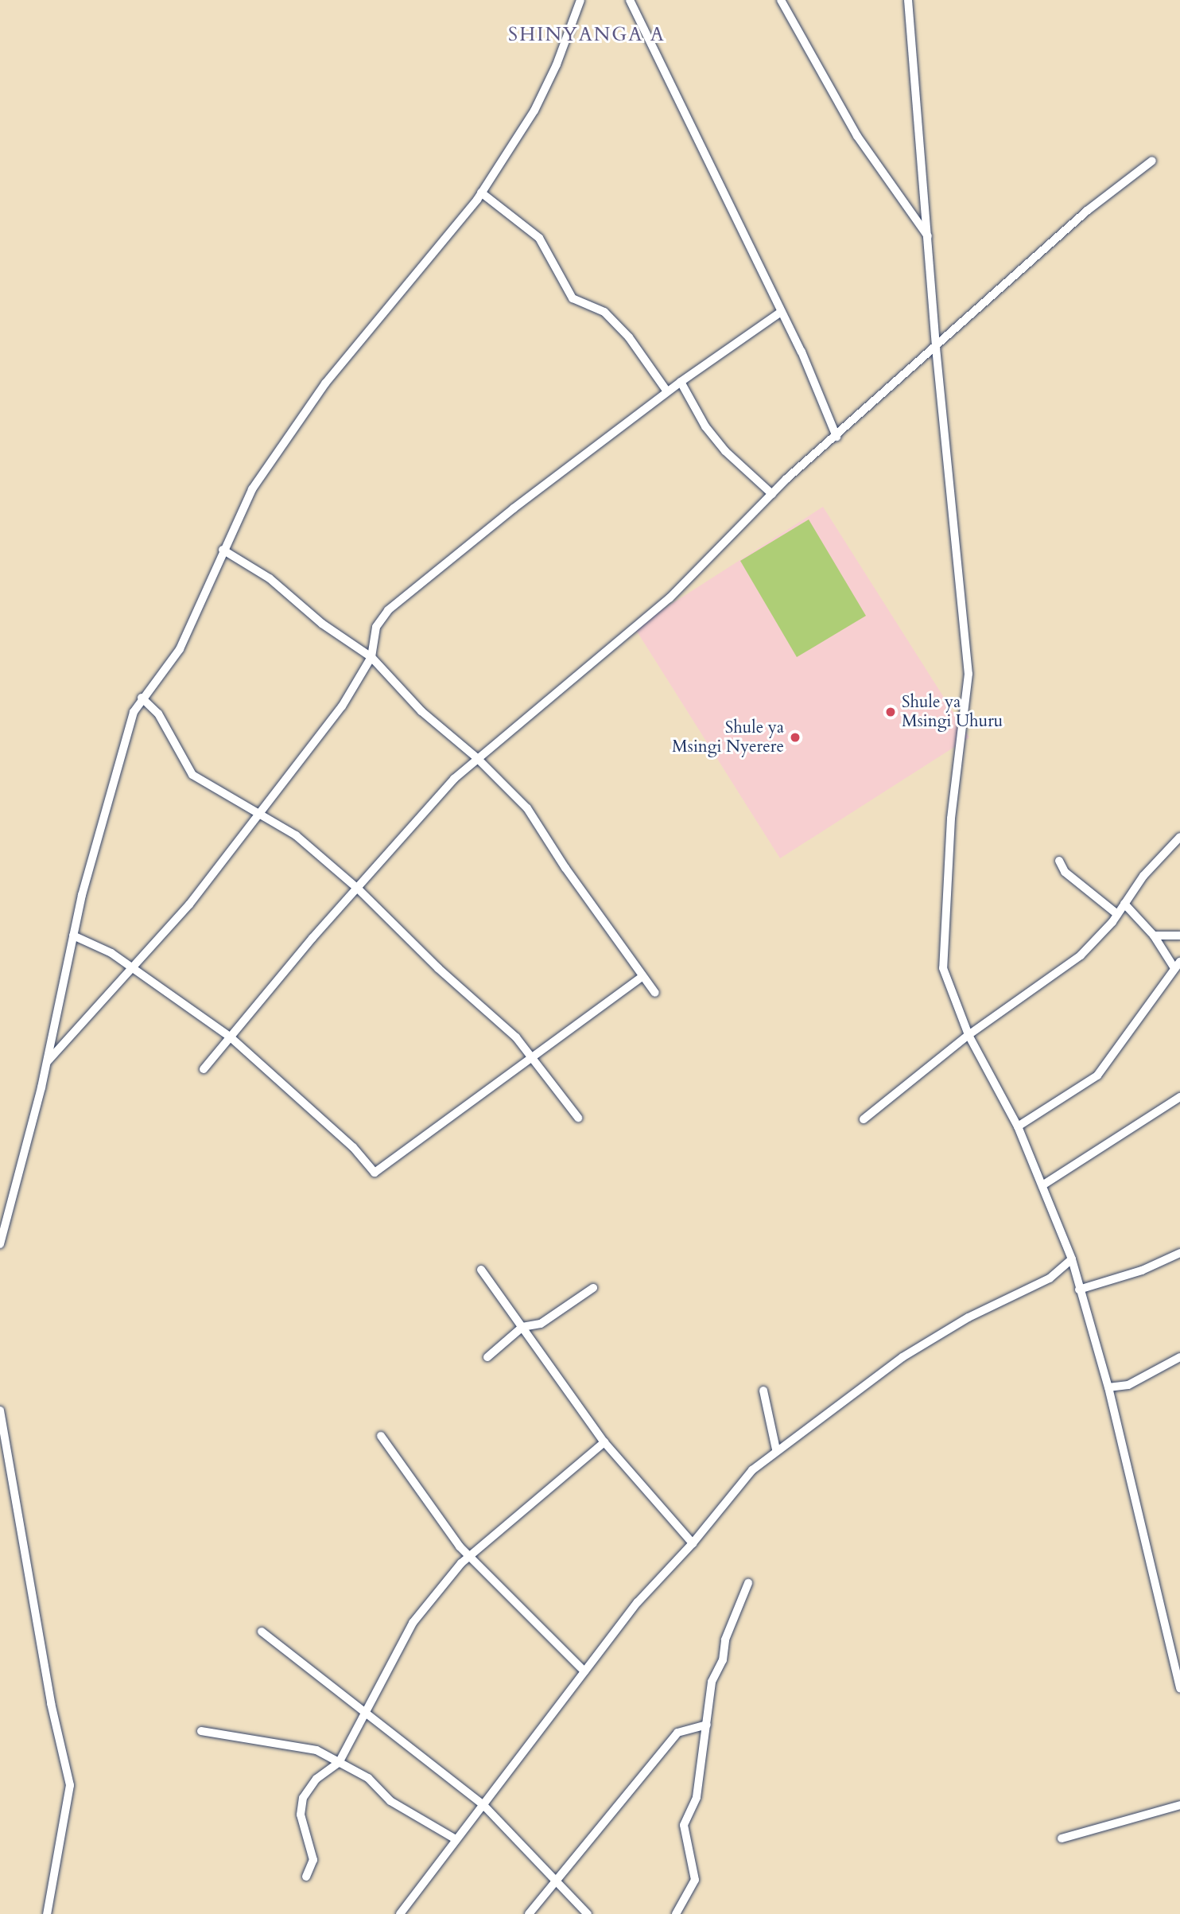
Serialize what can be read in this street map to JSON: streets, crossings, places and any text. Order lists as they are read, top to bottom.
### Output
{
  "districts": ["SHINYANGA A"],
  "places": ["Shule ya Msingi Uhuru", "Shule ya Msingi Nyerere"]
}
